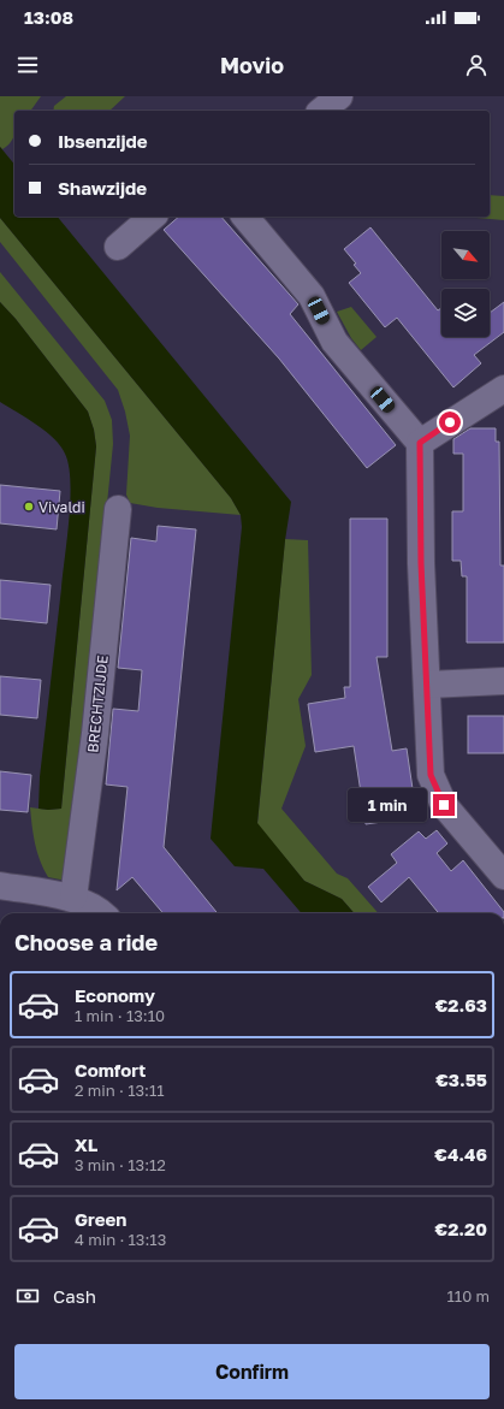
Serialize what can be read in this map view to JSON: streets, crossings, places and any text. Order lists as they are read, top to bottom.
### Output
{
  "streets": {
    "street": ["BRECHTZIJDE"]
  },
  "places": ["Vivaldi"],
  "north": "bottom right",
  "page": {
    "status": "13:08",
    "header": "Movio",
    "banner": ["Ibsenzijde", "Shawzijde"],
    "bubble": "1 min",
    "heading": "Choose a ride",
    "list": [
      {
        "name": "Economy",
        "note": "1 min · 13:10",
        "value": "€2.63"
      },
      {
        "name": "Comfort",
        "note": "2 min · 13:11",
        "value": "€3.55"
      },
      {
        "name": "XL",
        "note": "3 min · 13:12",
        "value": "€4.46"
      },
      {
        "name": "Green",
        "note": "4 min · 13:13",
        "value": "€2.20"
      }
    ],
    "pay": ["Cash", "110 m"],
    "buttons": "Confirm"
  }
}
